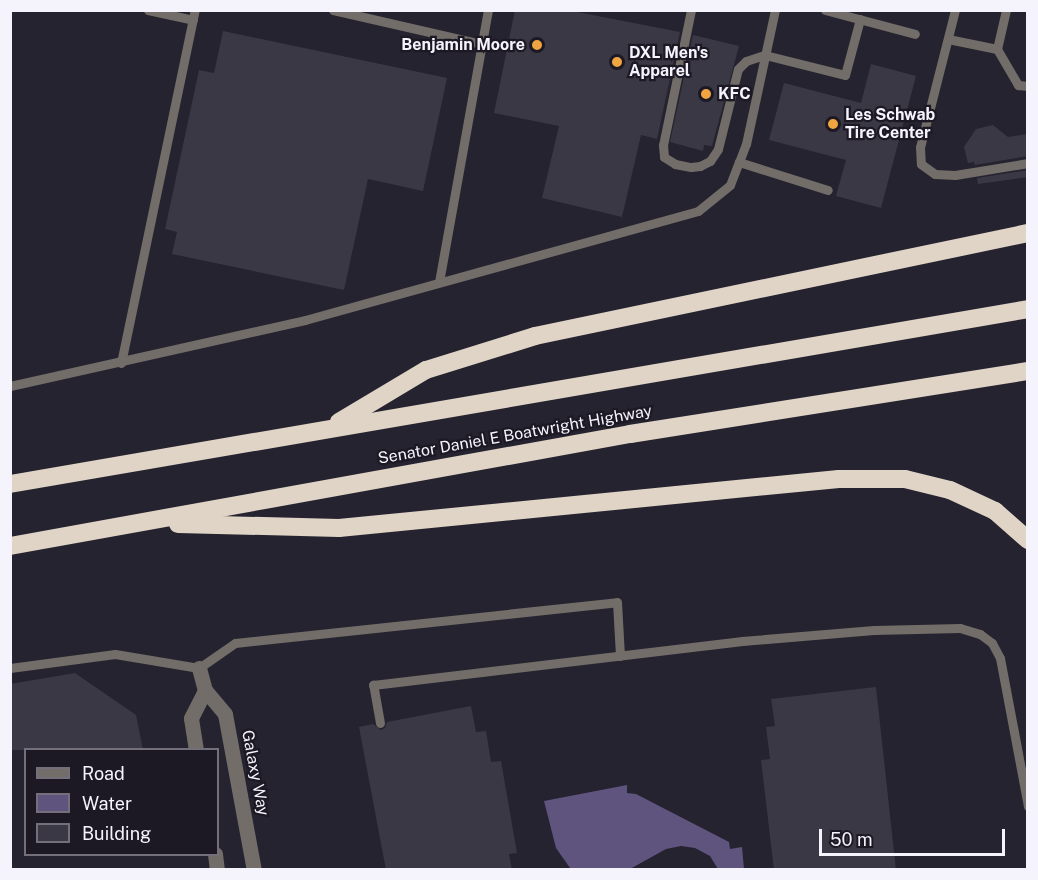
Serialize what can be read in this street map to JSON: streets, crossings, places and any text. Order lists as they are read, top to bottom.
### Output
{
  "streets": {
    "highway": ["Senator Daniel E Boatwright Highway"],
    "street": ["Galaxy Way"]
  },
  "places": [
    "Benjamin Moore",
    "DXL Men's Apparel",
    "KFC",
    "Les Schwab Tire Center"
  ],
  "legend": ["Road", "Water", "Building"],
  "scale_bar": "50 m"
}
